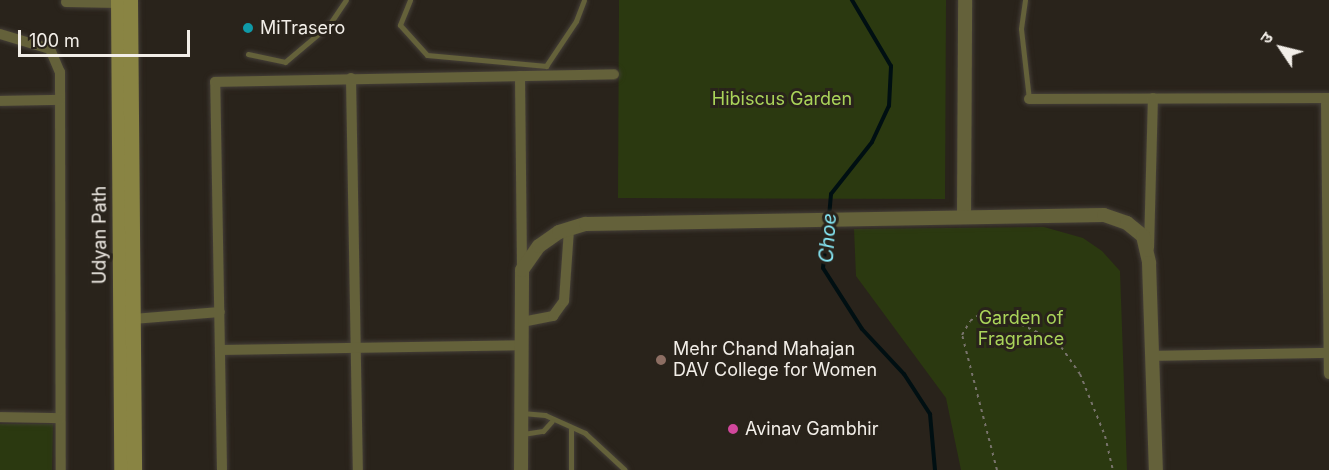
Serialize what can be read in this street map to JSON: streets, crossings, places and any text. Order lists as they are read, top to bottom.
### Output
{
  "streets": {
    "main road": ["Udyan Path"]
  },
  "water": ["Choe"],
  "parks": ["Hibiscus Garden", "Garden of Fragrance"],
  "places": ["MiTrasero", "Mehr Chand Mahajan DAV College for Women", "Avinav Gambhir"],
  "scale_bar": "100 m",
  "north": "top left"
}
